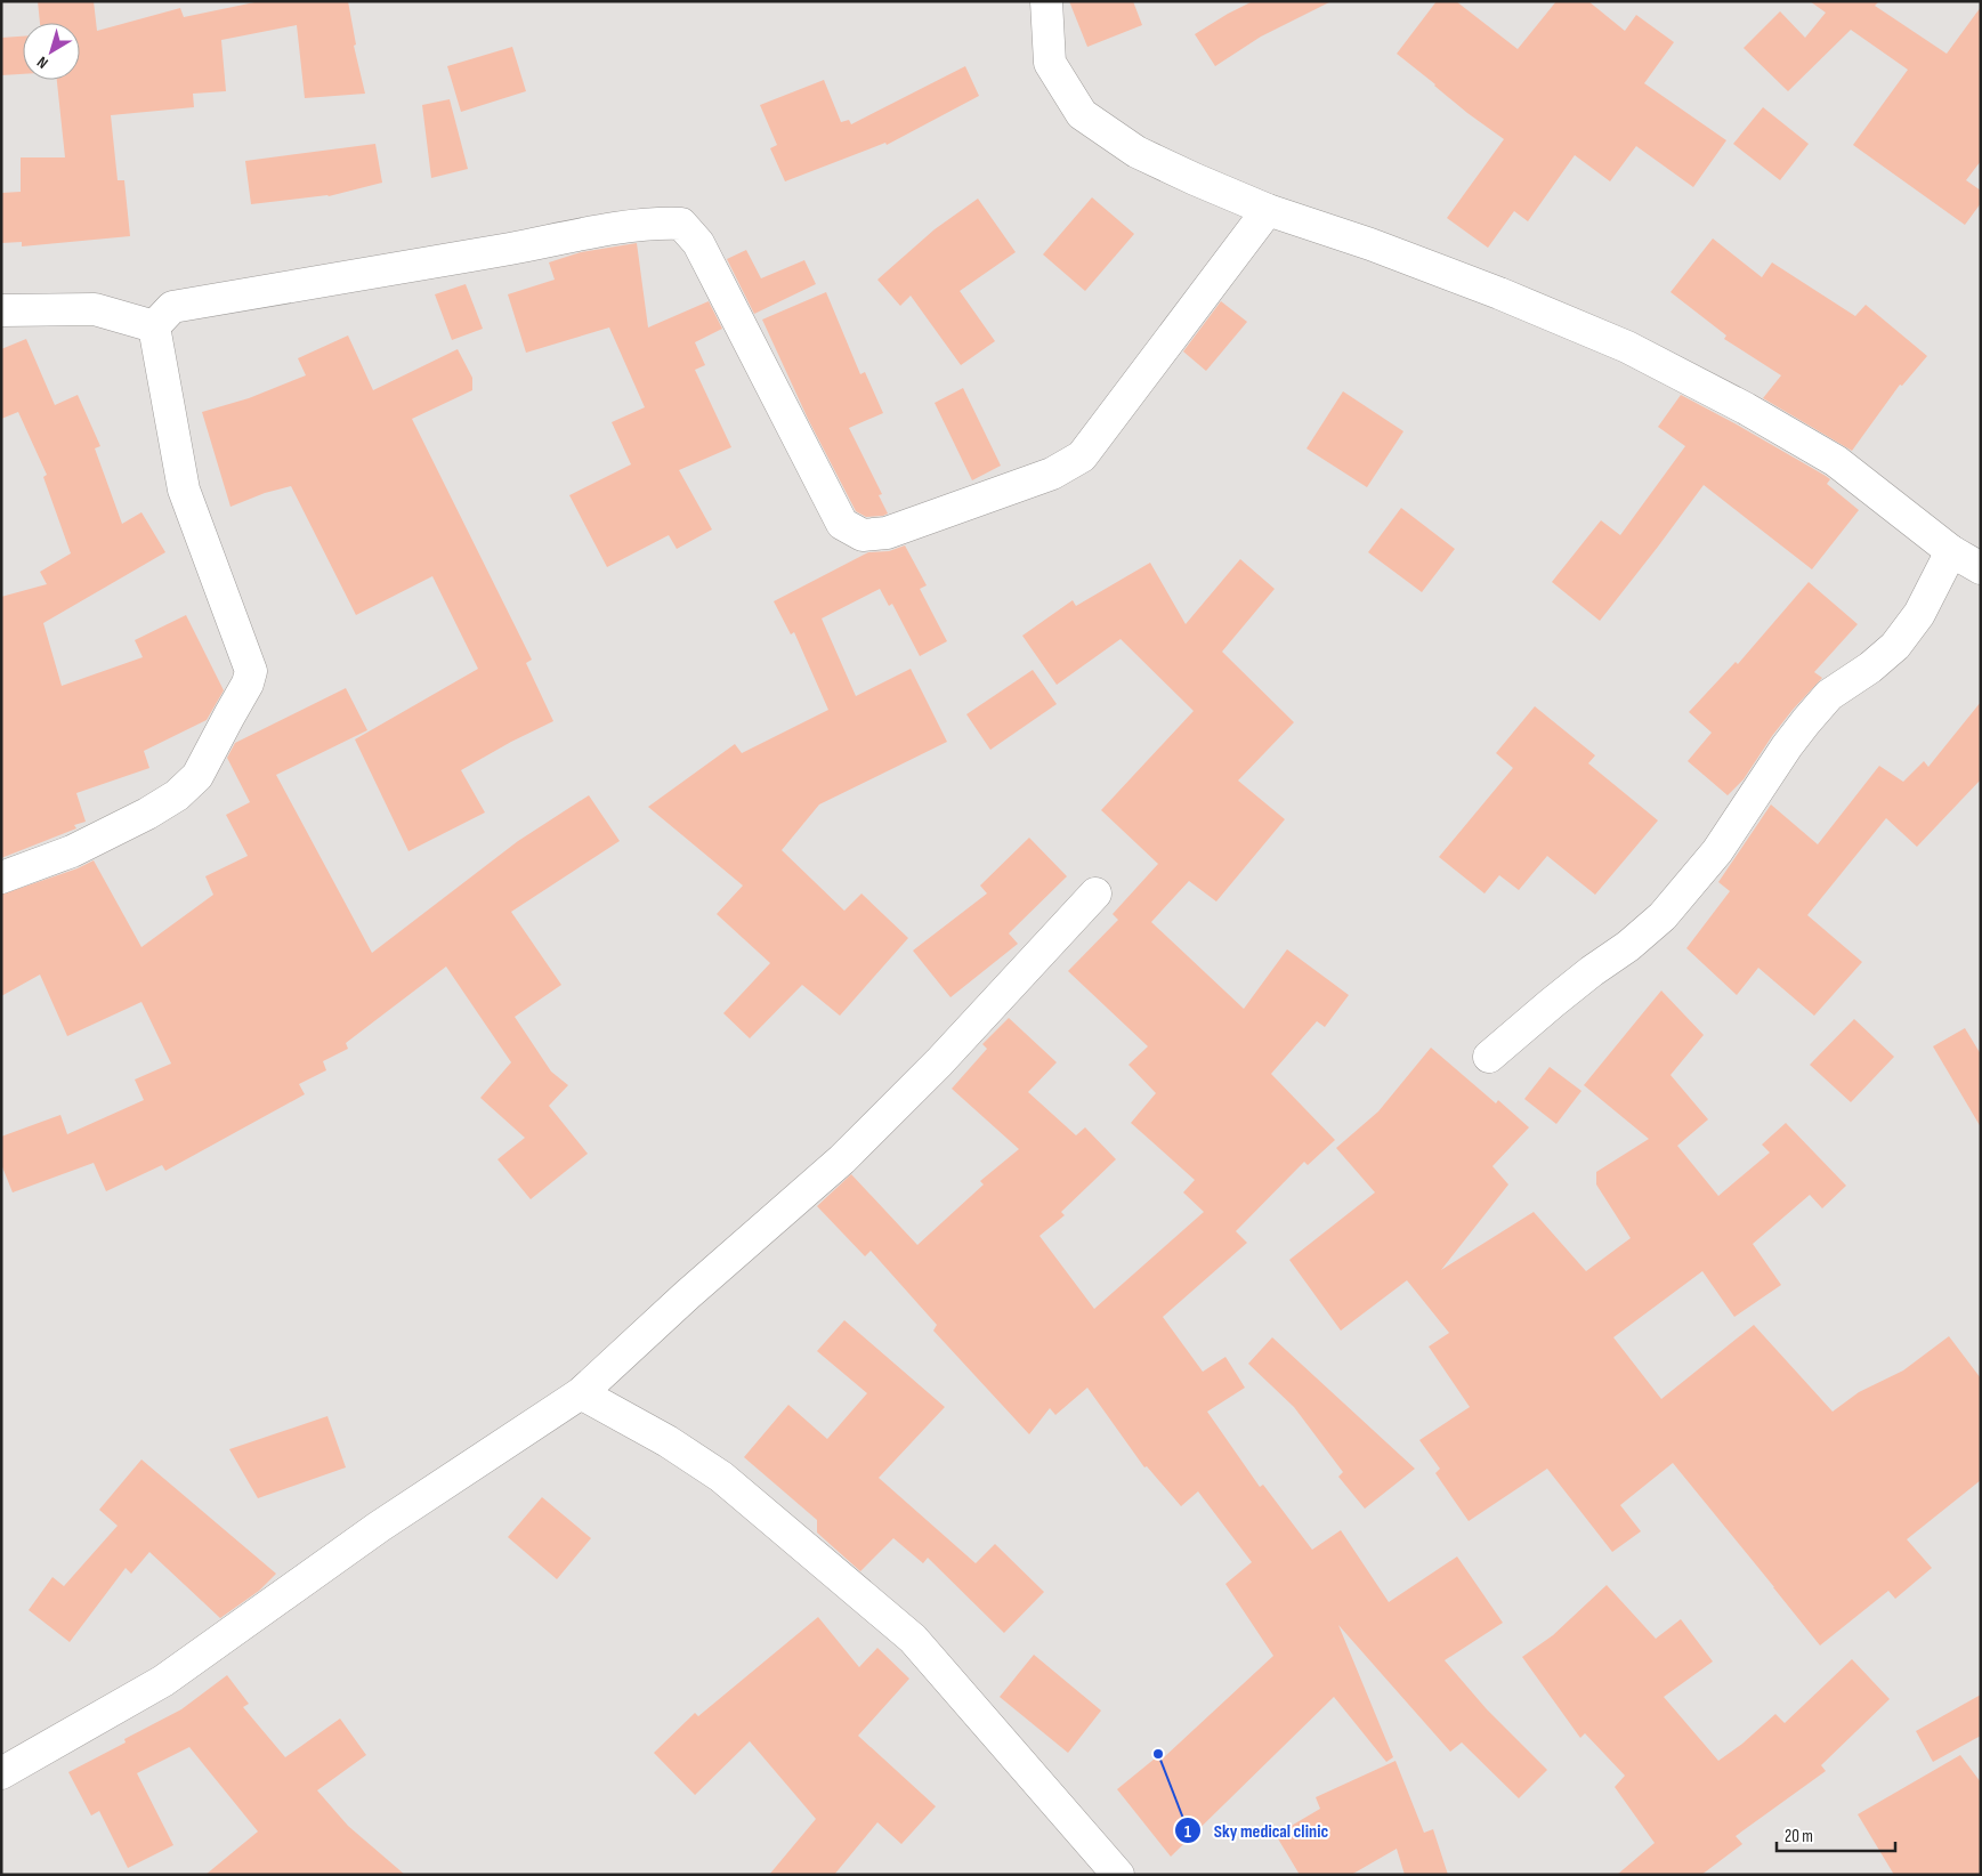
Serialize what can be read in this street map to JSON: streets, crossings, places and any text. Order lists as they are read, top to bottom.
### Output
{
  "places": ["Sky medical clinic"],
  "scale_bar": "20 m",
  "north": "bottom left"
}
